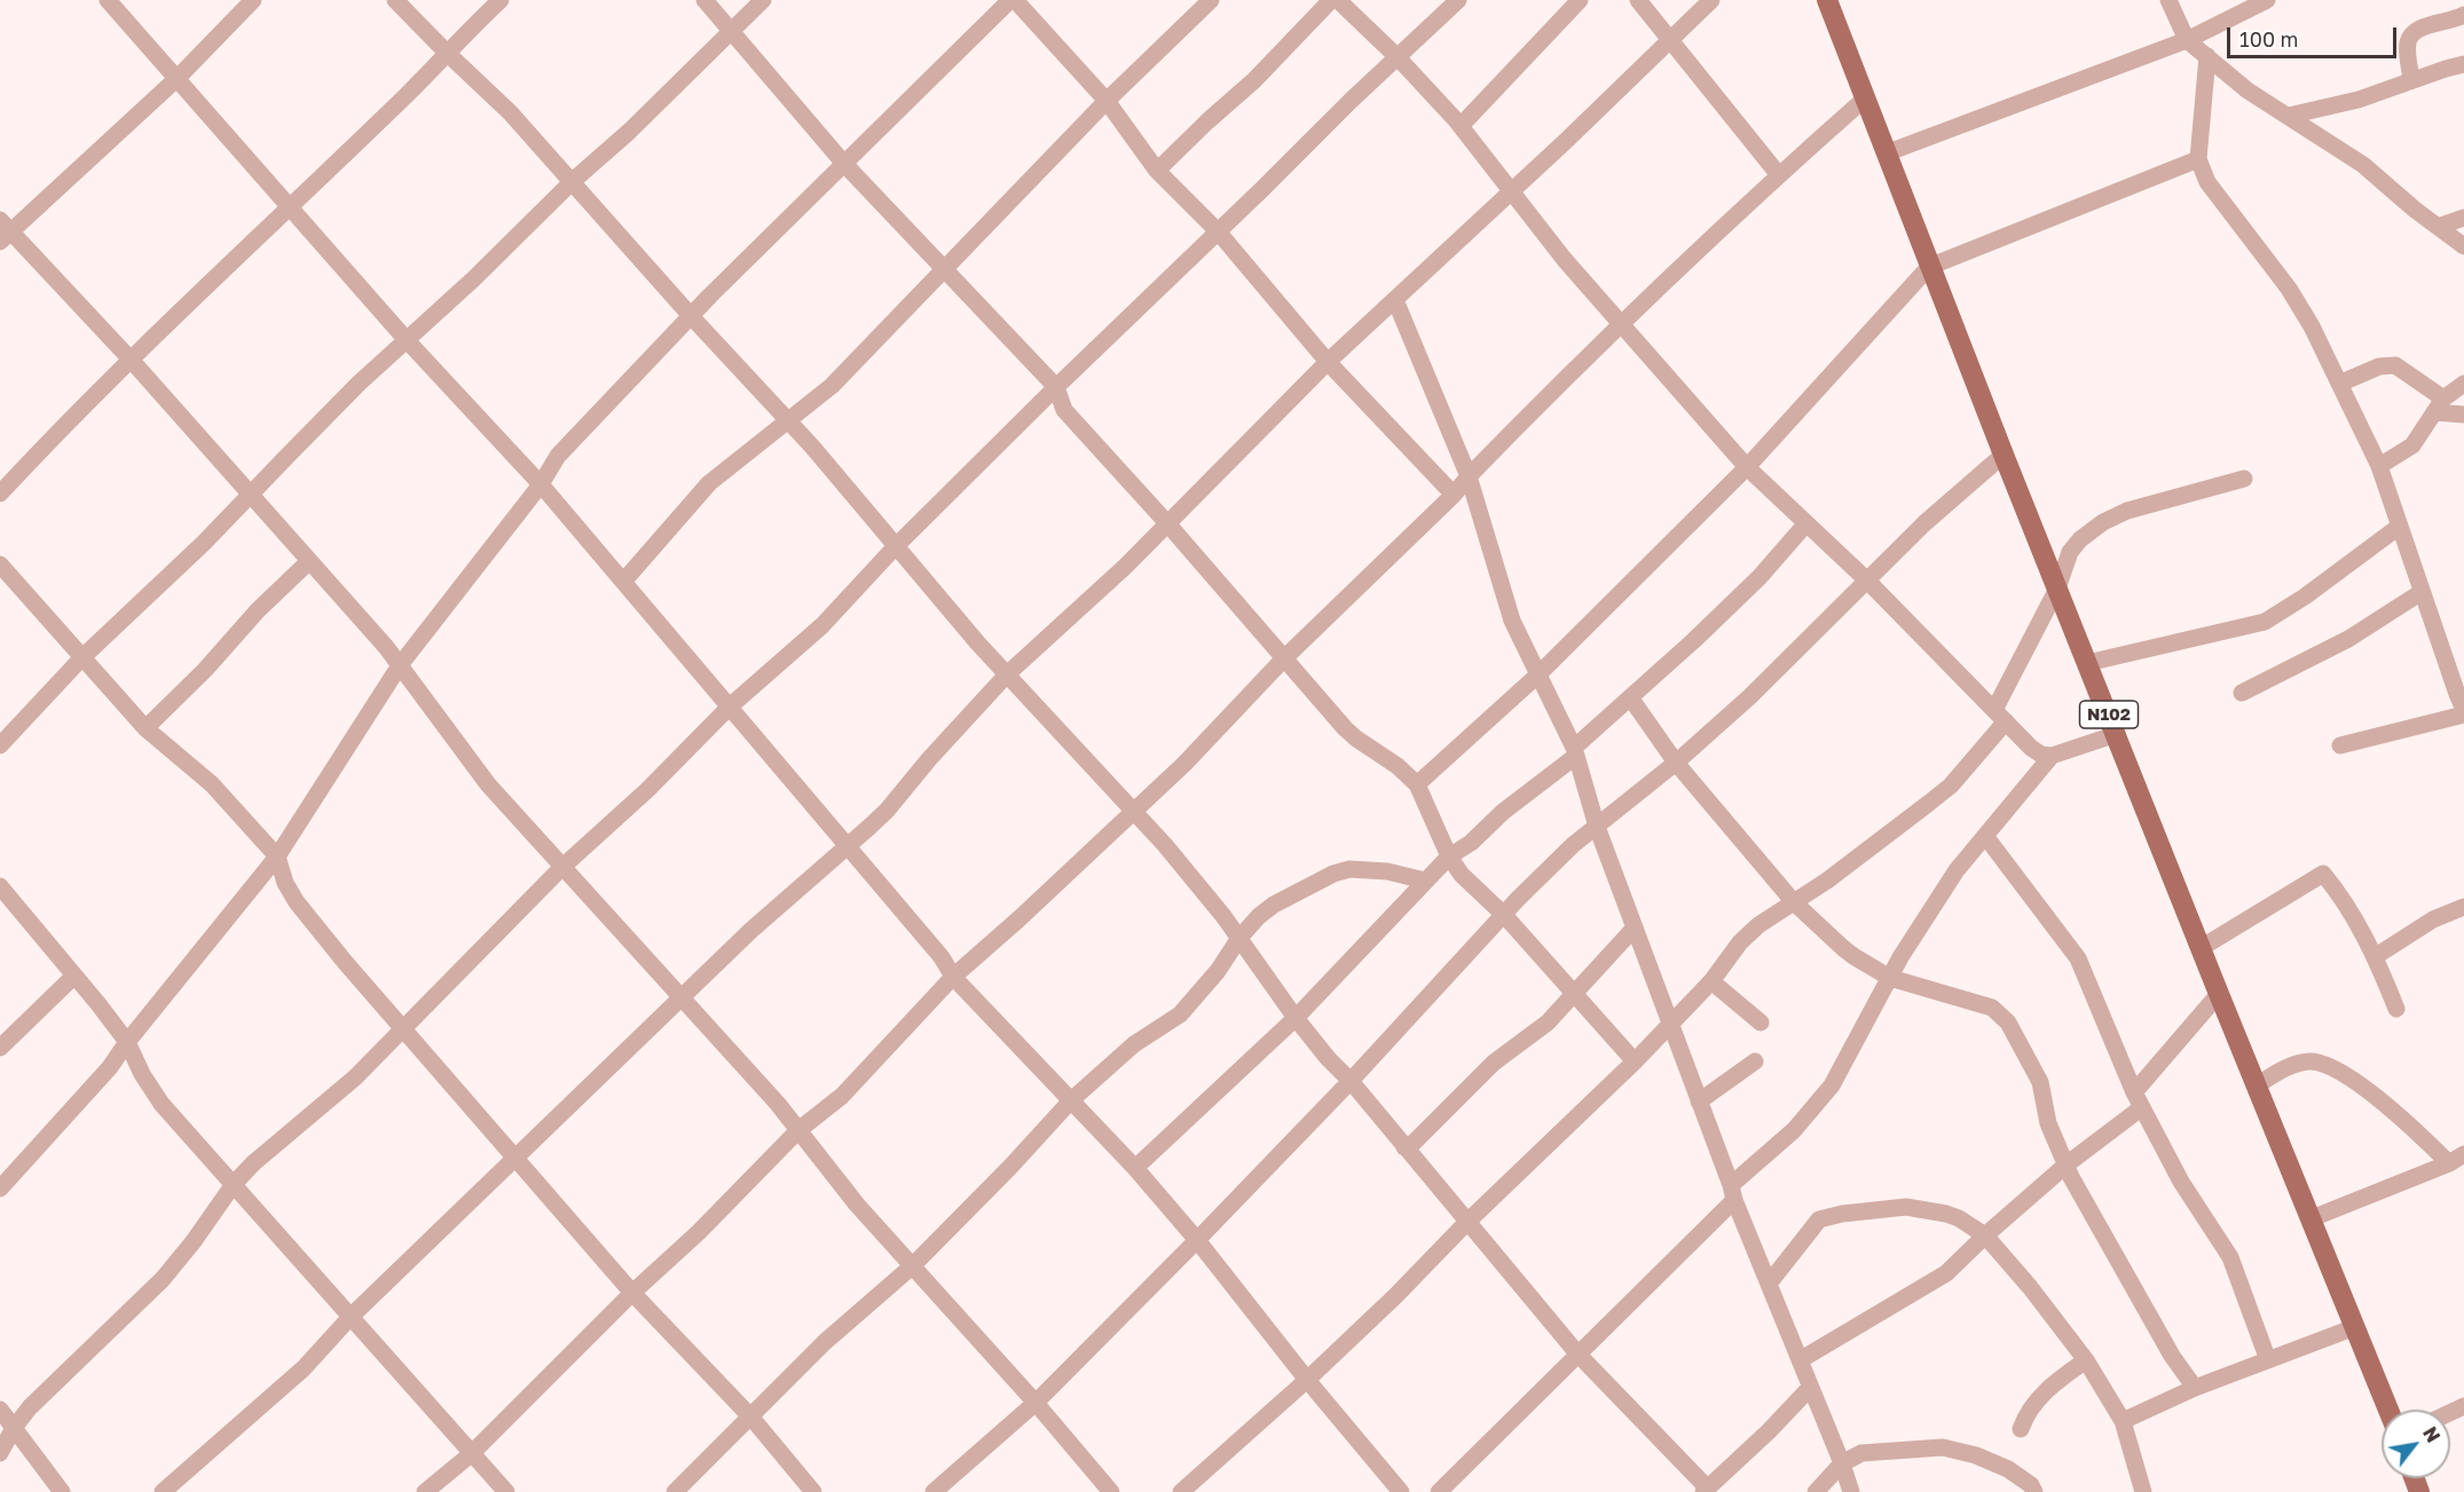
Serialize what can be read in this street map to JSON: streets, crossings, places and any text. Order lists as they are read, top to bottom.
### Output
{
  "streets": {
    "main road": ["N102"]
  },
  "scale_bar": "100 m",
  "north": "top right"
}
